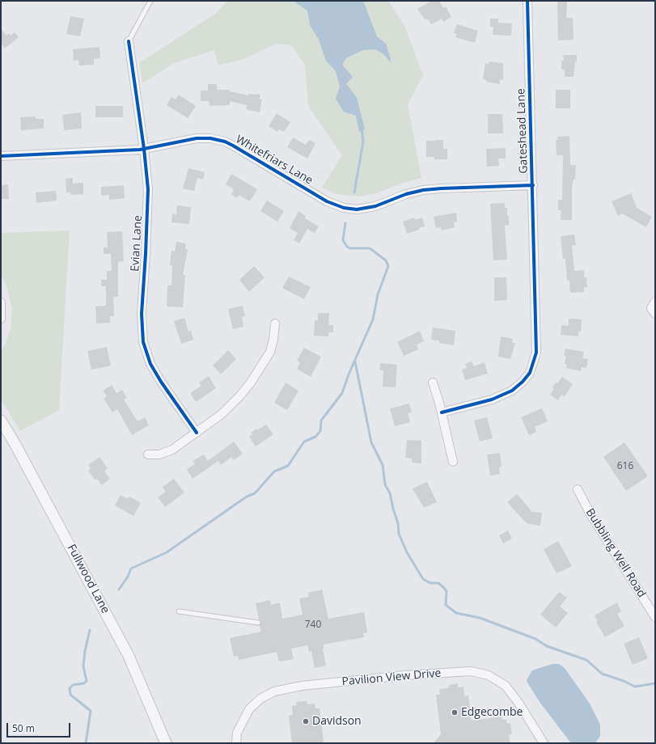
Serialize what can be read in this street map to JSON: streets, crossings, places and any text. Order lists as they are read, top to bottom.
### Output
{
  "streets": {
    "street": [
      "Gateshead Lane",
      "Whitefriars Lane",
      "Evian Lane",
      "Bubbling Well Road",
      "Fullwood Lane",
      "Pavilion View Drive"
    ]
  },
  "crossings": [
    ["Gateshead Lane", "Whitefriars Lane"],
    ["Whitefriars Lane", "Evian Lane"]
  ],
  "places": ["Edgecombe", "Davidson"],
  "house_numbers": ["616", "740"],
  "scale_bar": "50 m"
}
